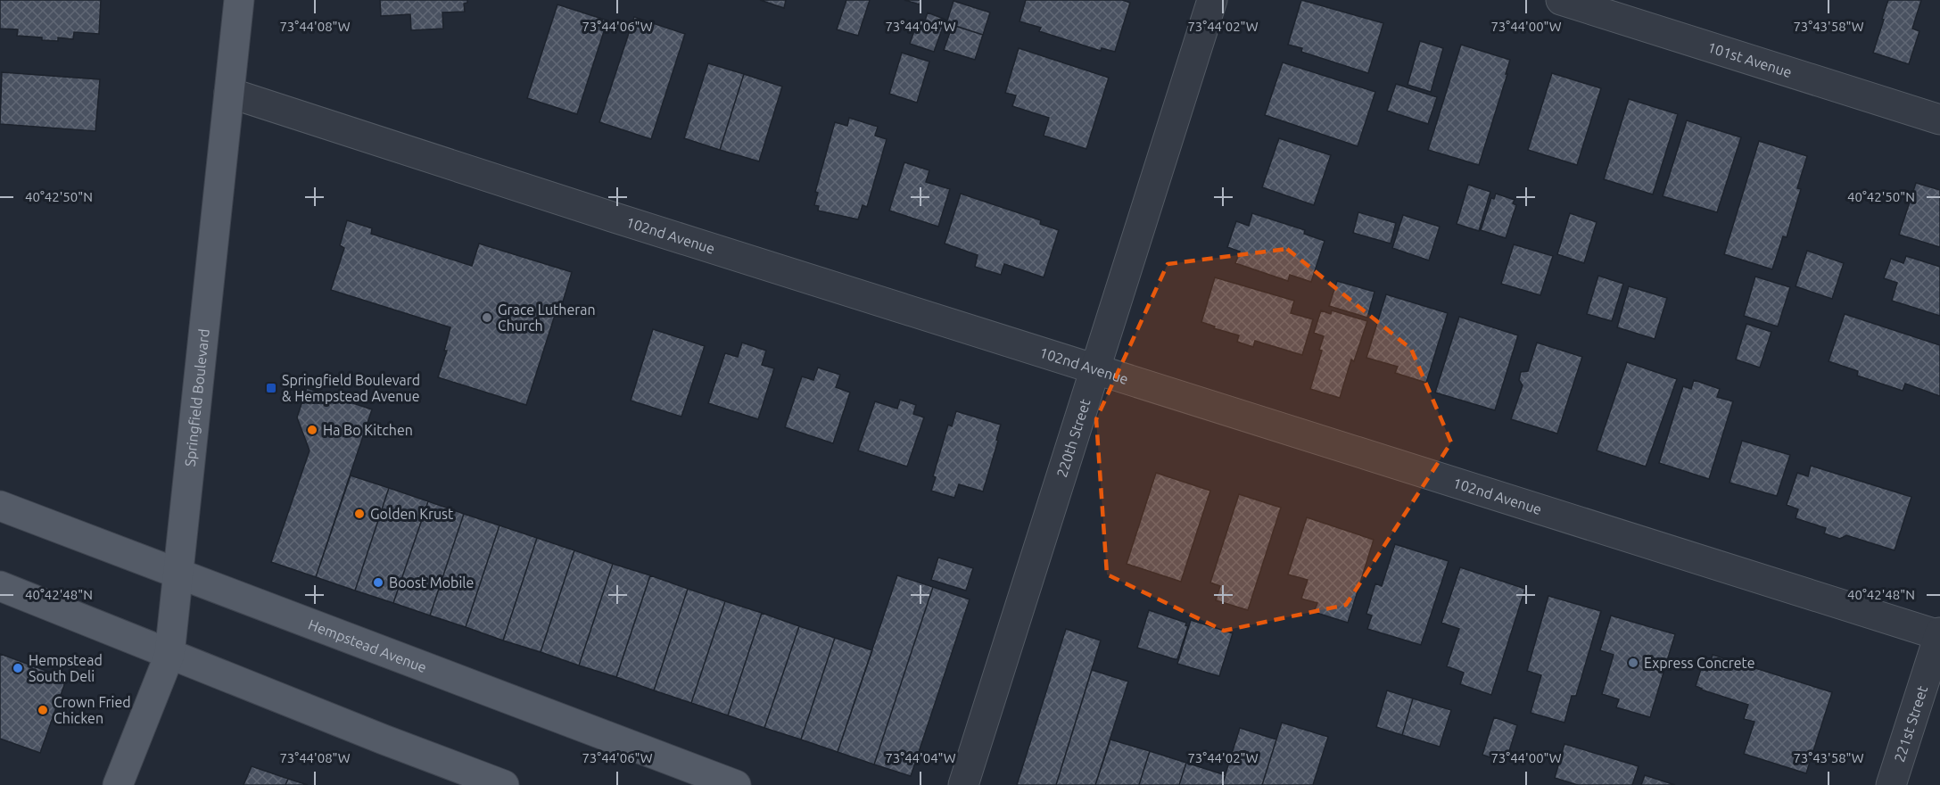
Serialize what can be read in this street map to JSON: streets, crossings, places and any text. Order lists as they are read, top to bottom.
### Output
{
  "streets": {
    "main road": ["Springfield Boulevard", "Hempstead Avenue"],
    "street": [
      "101st Avenue",
      "102nd Avenue",
      "220th Street",
      "221st Street"
    ]
  },
  "crossings": [
    ["102nd Avenue", "Springfield Boulevard"],
    ["102nd Avenue", "220th Street"],
    ["102nd Avenue", "221st Street"],
    ["Springfield Boulevard", "Hempstead Avenue"]
  ],
  "places": {
    "other": [
      "Grace Lutheran Church",
      "Ha Bo Kitchen",
      "Golden Krust",
      "Boost Mobile",
      "Express Concrete",
      "Hempstead South Deli",
      "Crown Fried Chicken"
    ],
    "transit": ["Springfield Boulevard & Hempstead Avenue"]
  },
  "coordinates": [
    "73°44'08\"W",
    "73°44'06\"W",
    "73°44'04\"W",
    "73°44'02\"W",
    "73°44'00\"W",
    "73°43'58\"W",
    "40°42'50\"N",
    "40°42'48\"N"
  ]
}
